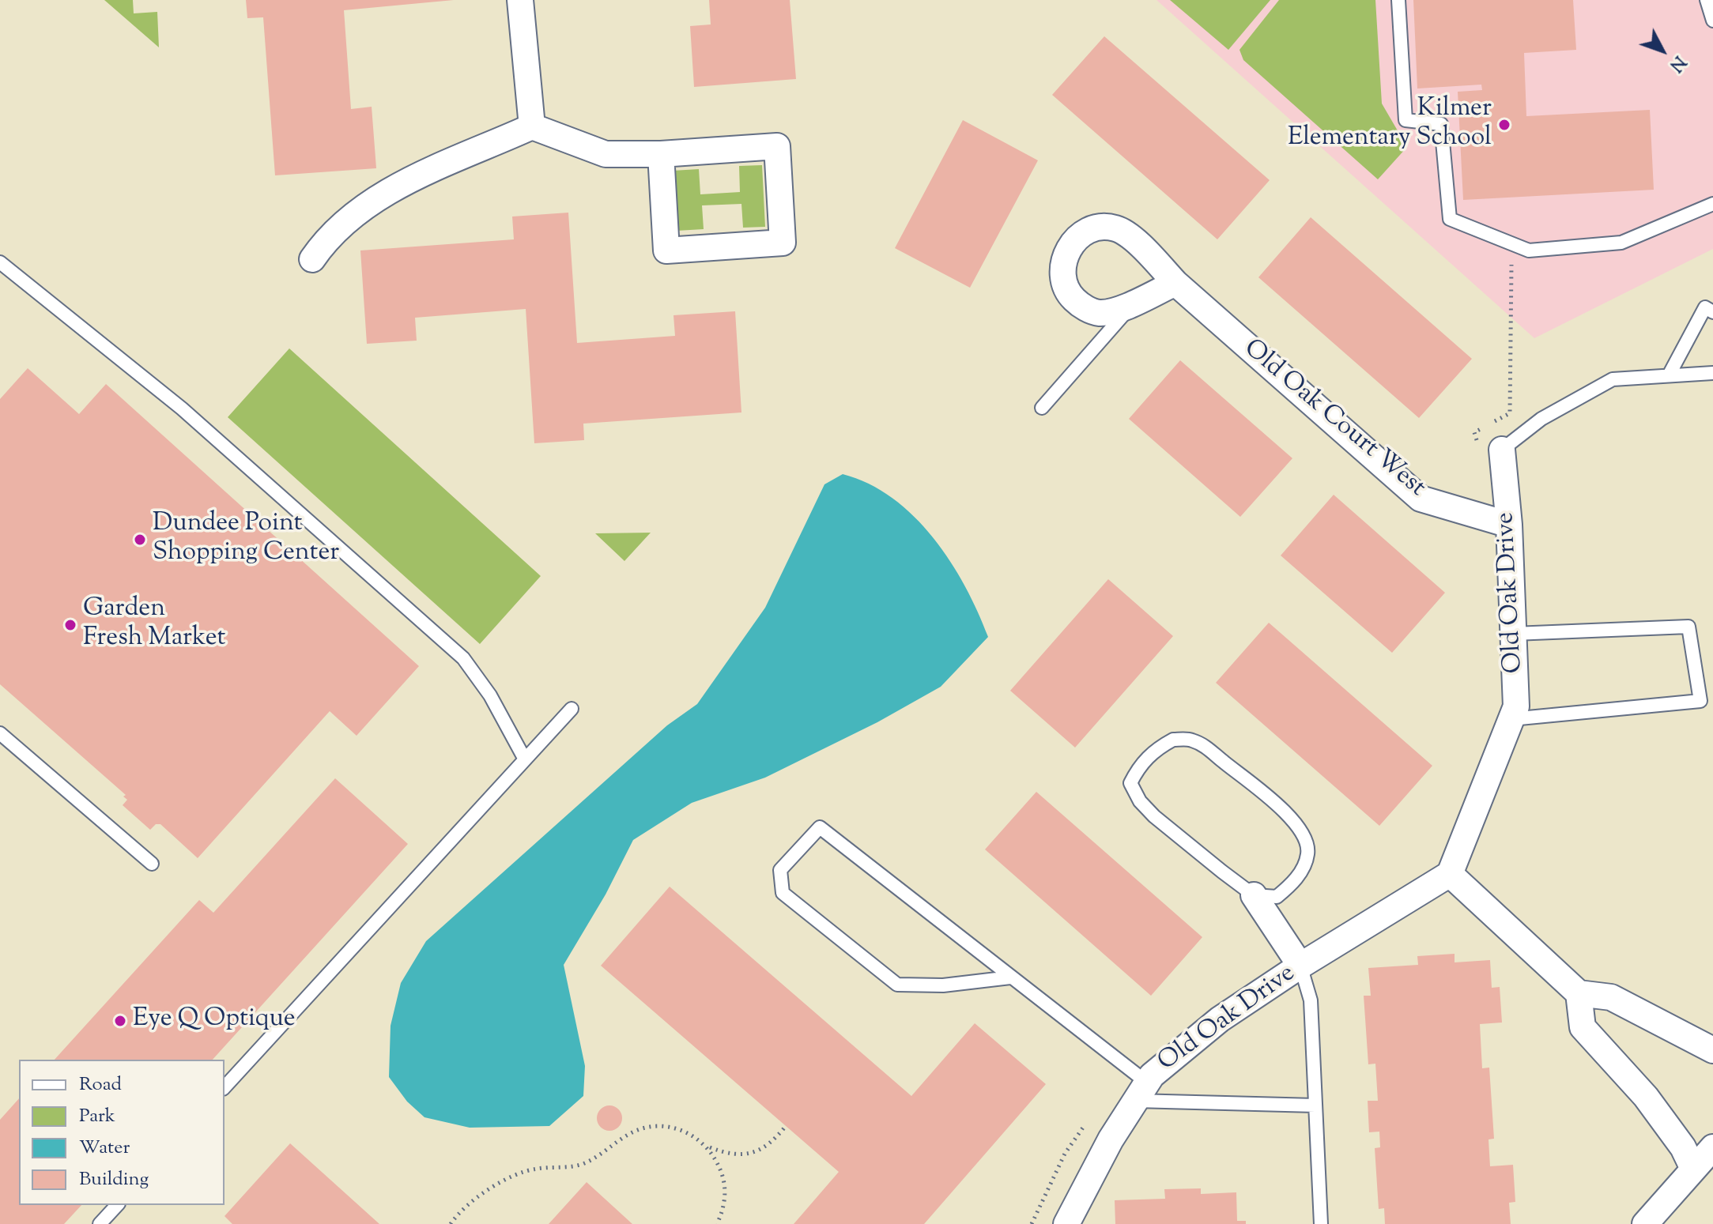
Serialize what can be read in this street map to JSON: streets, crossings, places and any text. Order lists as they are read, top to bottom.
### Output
{
  "streets": {
    "street": ["Old Oak Court West", "Old Oak Drive"]
  },
  "crossings": [
    ["Old Oak Court West", "Old Oak Drive"]
  ],
  "places": [
    "Kilmer Elementary School",
    "Dundee Point Shopping Center",
    "Garden Fresh Market",
    "Eye Q Optique"
  ],
  "legend": [
    "Road",
    "Park",
    "Water",
    "Building"
  ],
  "north": "bottom right"
}
